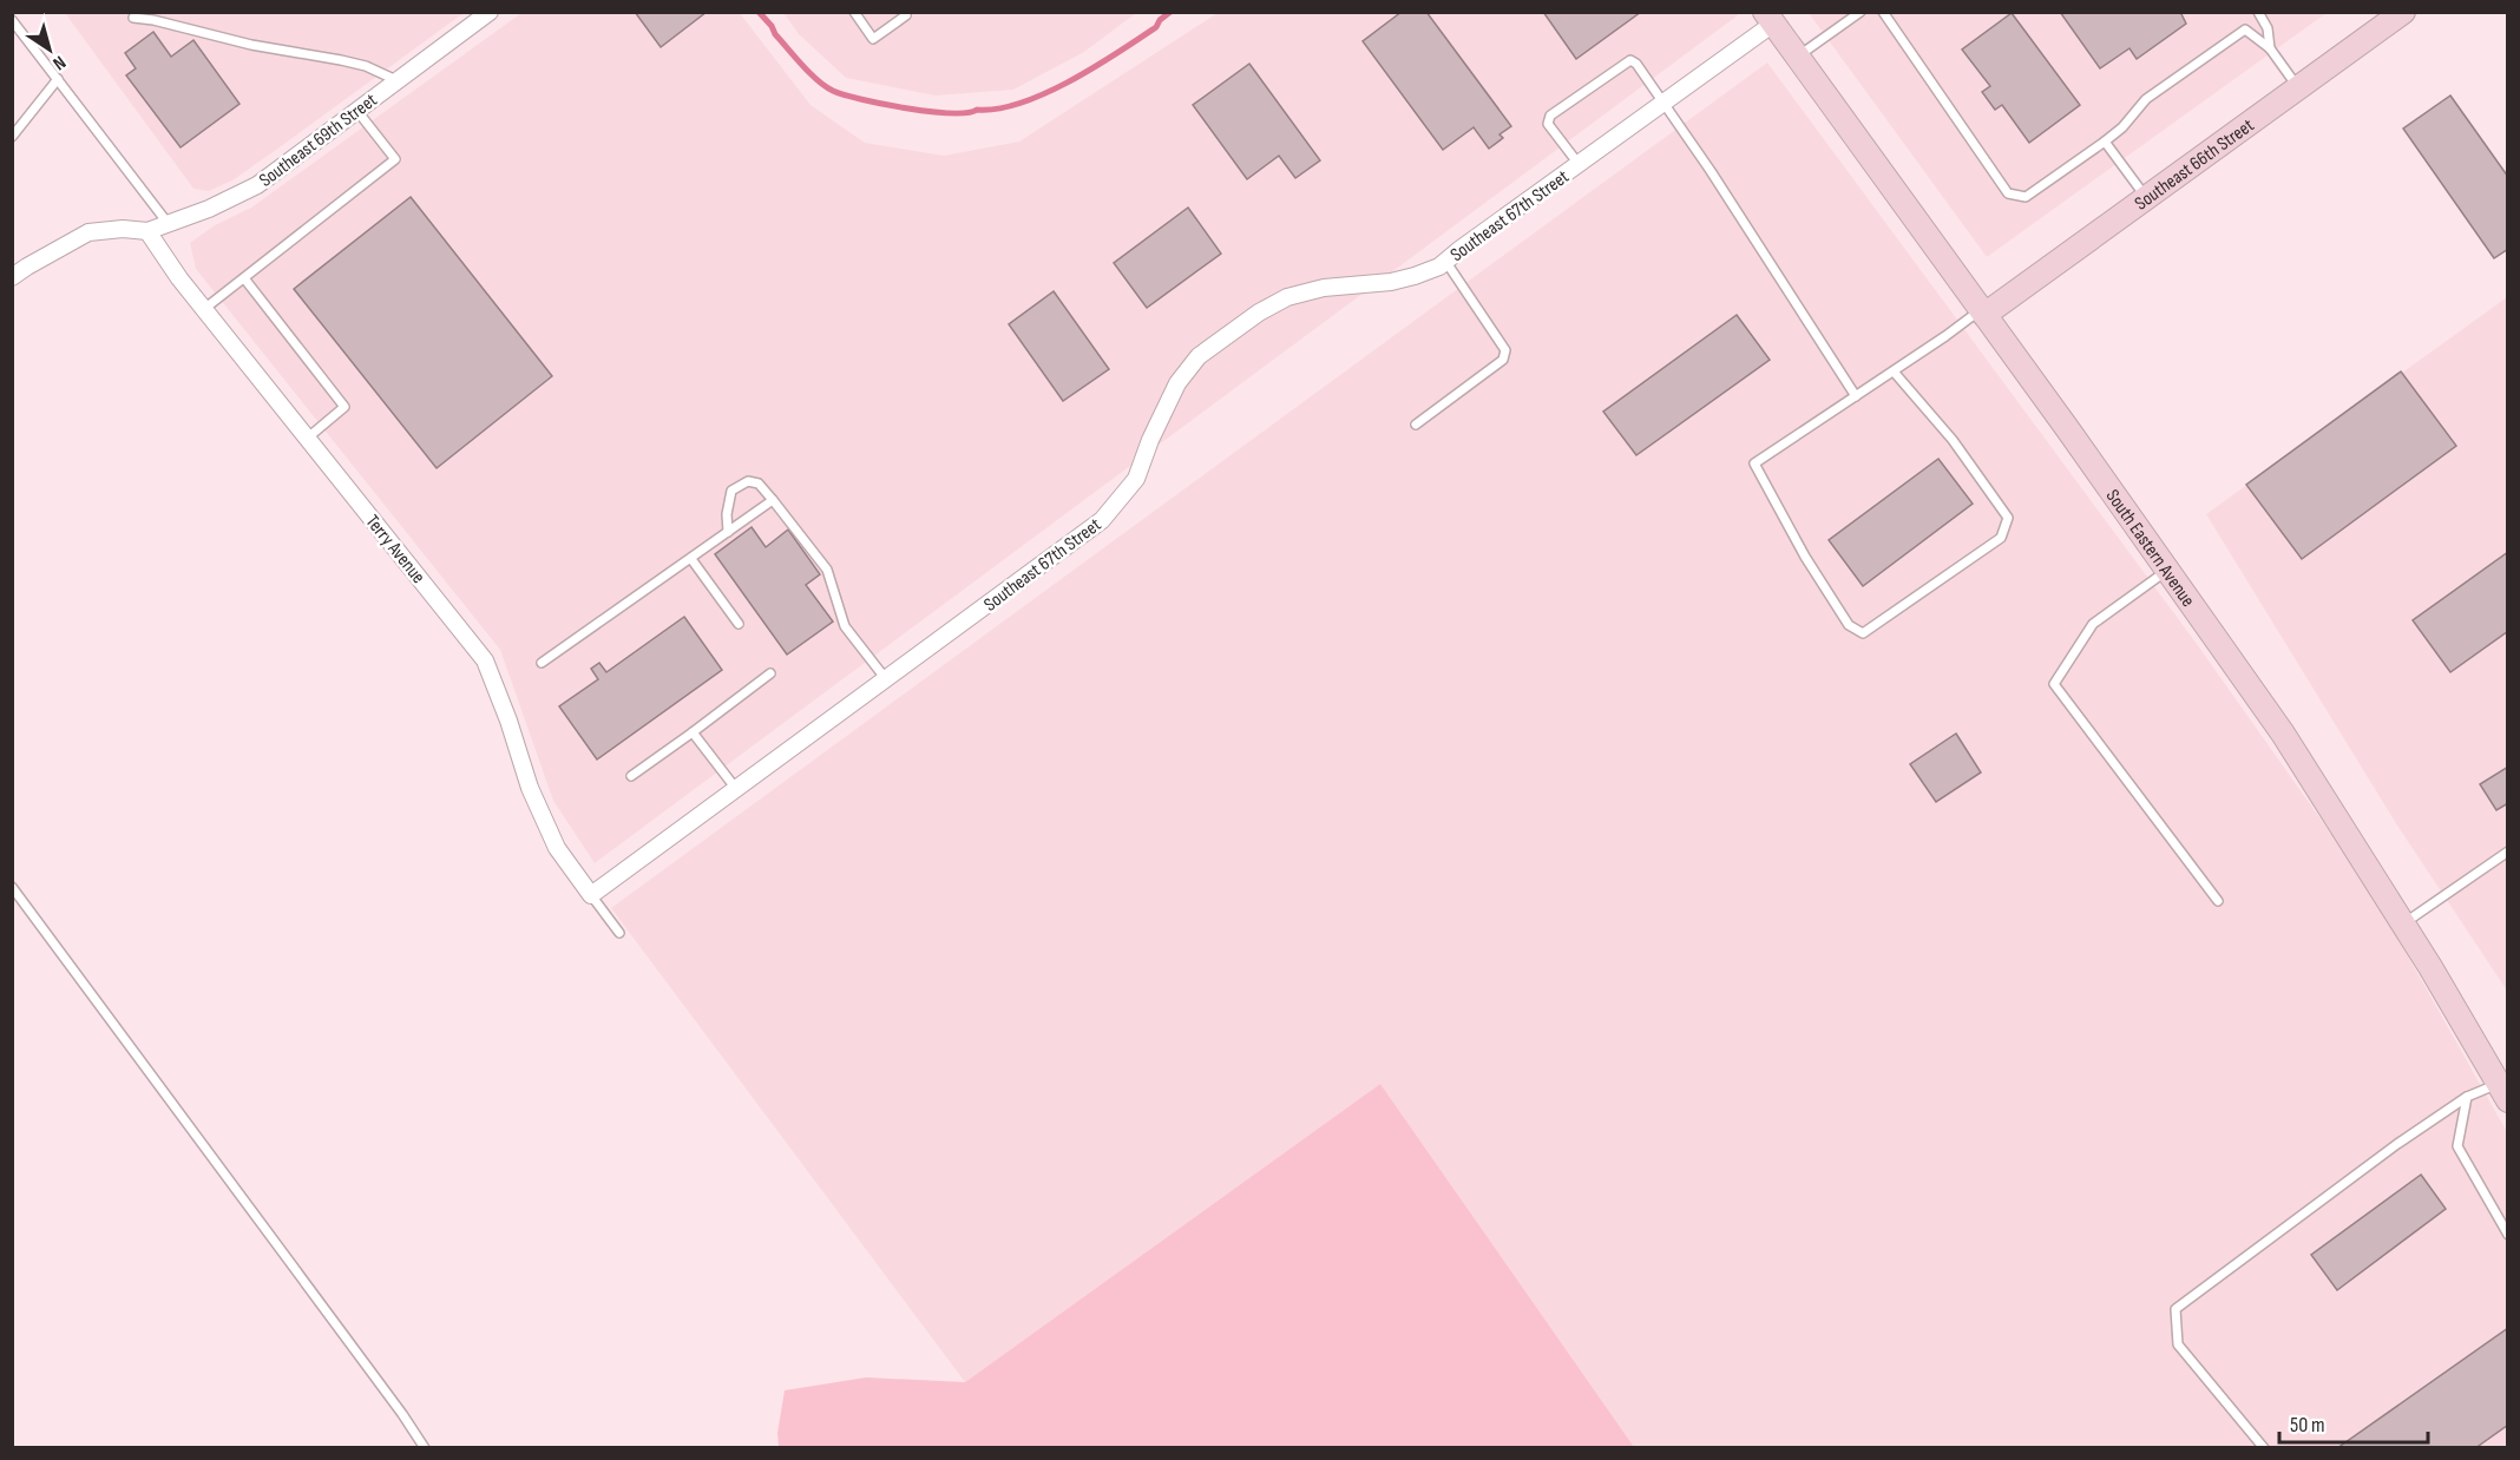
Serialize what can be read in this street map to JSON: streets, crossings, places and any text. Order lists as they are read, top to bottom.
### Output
{
  "streets": {
    "main road": ["Southeast 66th Street", "South Eastern Avenue"],
    "street": ["Southeast 69th Street", "Southeast 67th Street", "Terry Avenue"]
  },
  "crossings": [
    ["Southeast 69th Street", "Terry Avenue"],
    ["Southeast 66th Street", "South Eastern Avenue"],
    ["Southeast 67th Street", "South Eastern Avenue"],
    ["Southeast 67th Street", "Terry Avenue"]
  ],
  "scale_bar": "50 m",
  "north": "bottom right"
}
